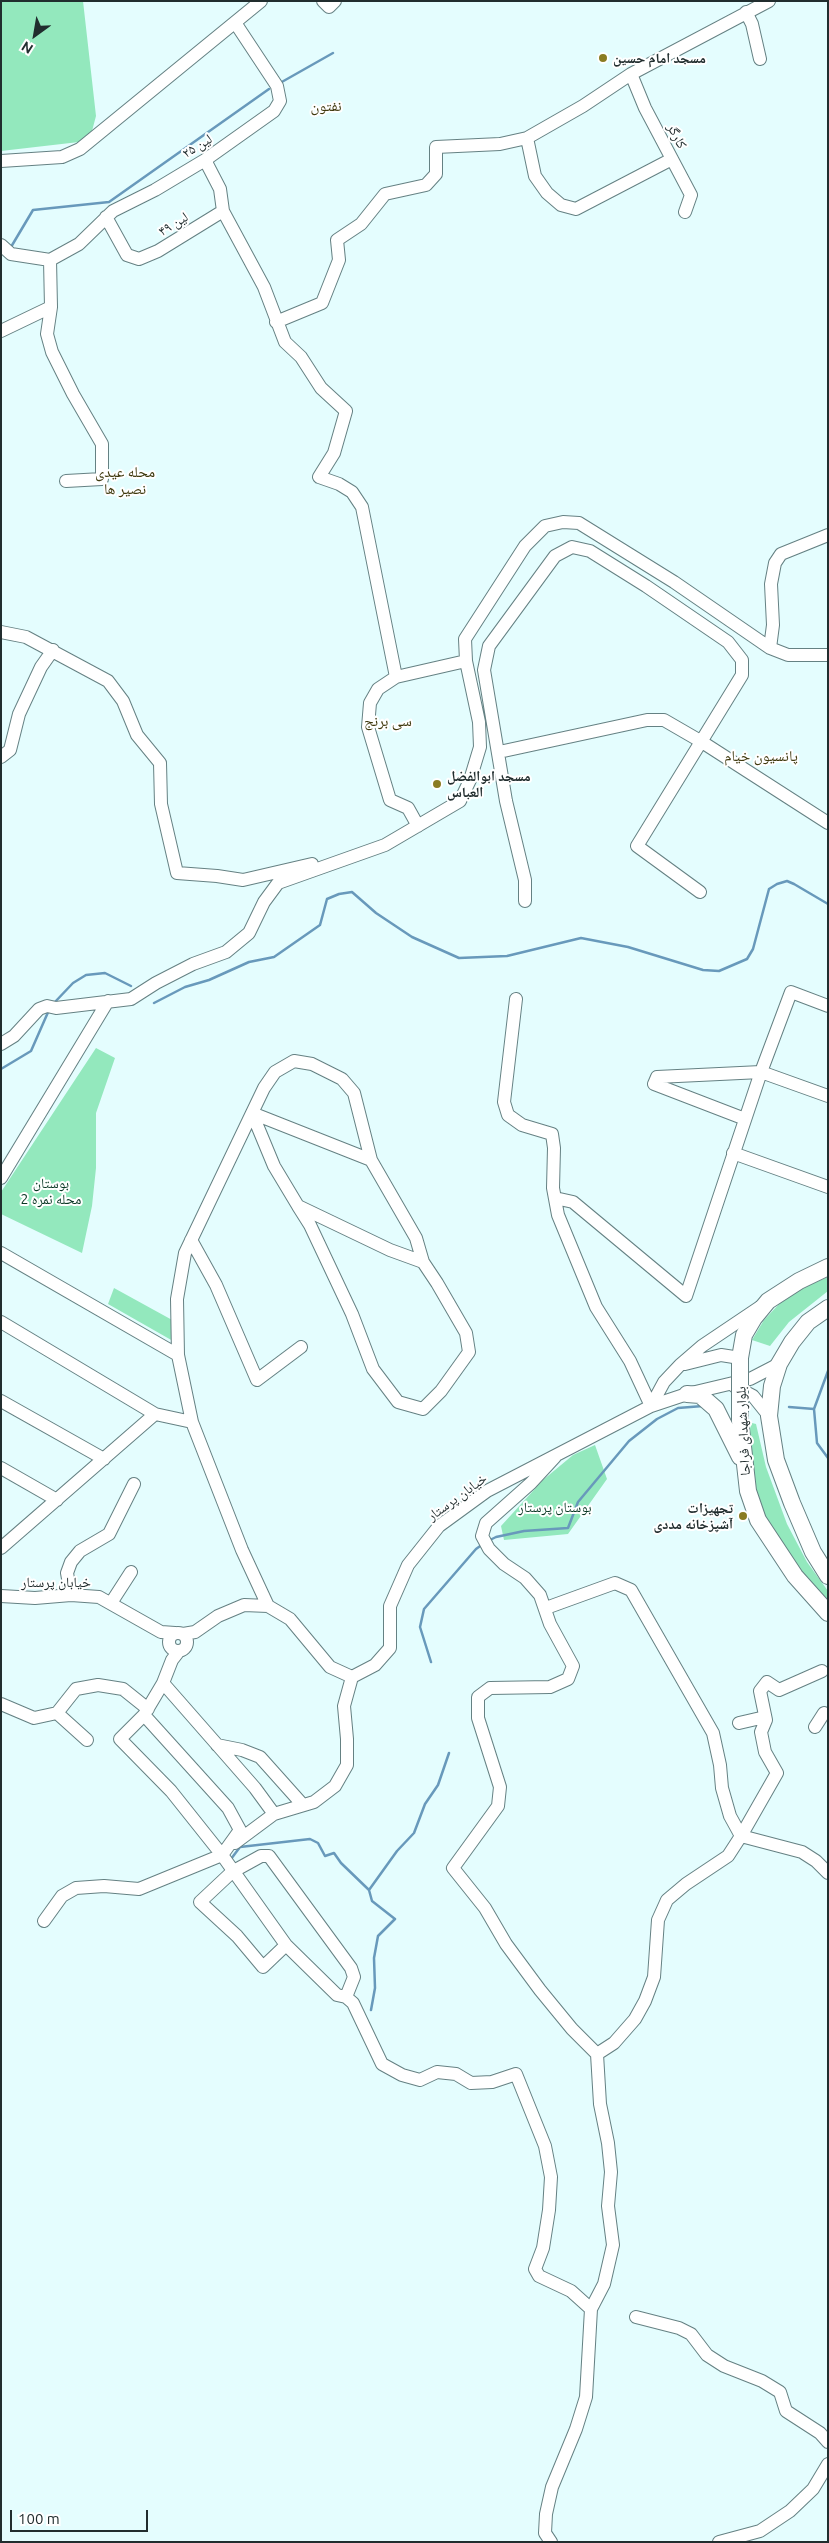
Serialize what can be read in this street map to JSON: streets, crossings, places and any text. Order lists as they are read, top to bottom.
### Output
{
  "streets": {
    "main road": ["بلوار شهدای فراجا"],
    "street": [
      "کارگر",
      "لین ۲۵",
      "لین ۴۹",
      "خیابان پرستار"
    ]
  },
  "crossings": [
    ["لین ۲۵", "لین ۴۹"],
    ["بلوار شهدای فراجا", "خیابان پرستار"]
  ],
  "districts": [
    "نفتون",
    "محله عیدی نصیر ها",
    "سی برنج",
    "پانسیون خیام"
  ],
  "parks": ["بوستان محله نمره 2", "بوستان پرستار"],
  "places": ["مسجد امام حسین", "مسجد ابوالفضل العباس", "تجهیزات آشپزخانه مددی"],
  "scale_bar": "100 m",
  "north": "bottom left"
}
